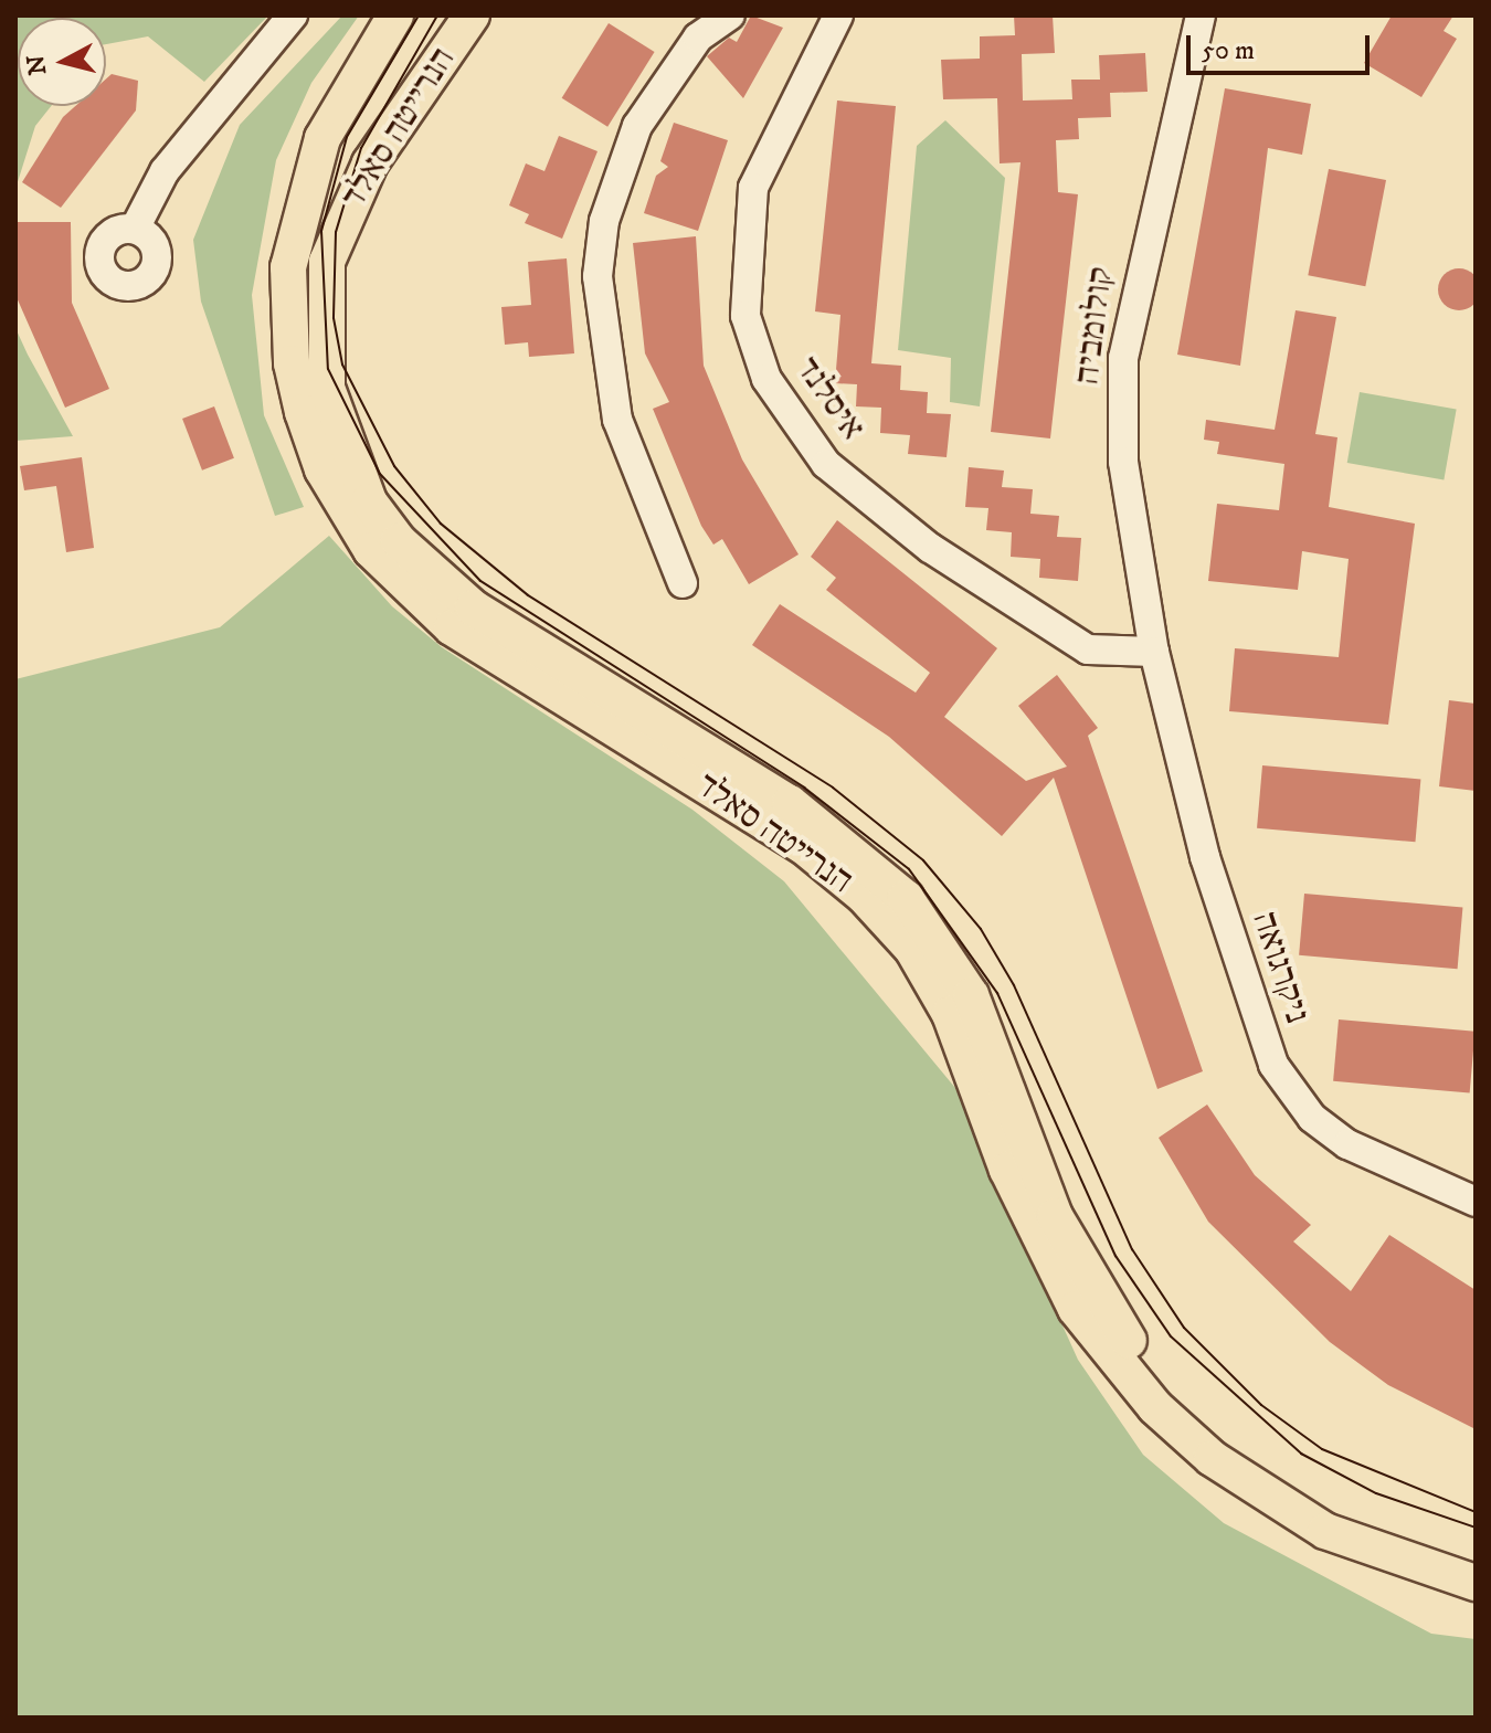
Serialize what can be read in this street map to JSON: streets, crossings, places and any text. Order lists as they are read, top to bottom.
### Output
{
  "streets": {
    "main road": ["הנרייטה סאלד"],
    "street": ["קולומביה", "איסלנד", "ניקרגואה"]
  },
  "crossings": [
    ["קולומביה", "איסלנד"],
    ["קולומביה", "ניקרגואה"],
    ["איסלנד", "ניקרגואה"]
  ],
  "scale_bar": "50 m",
  "north": "left"
}
